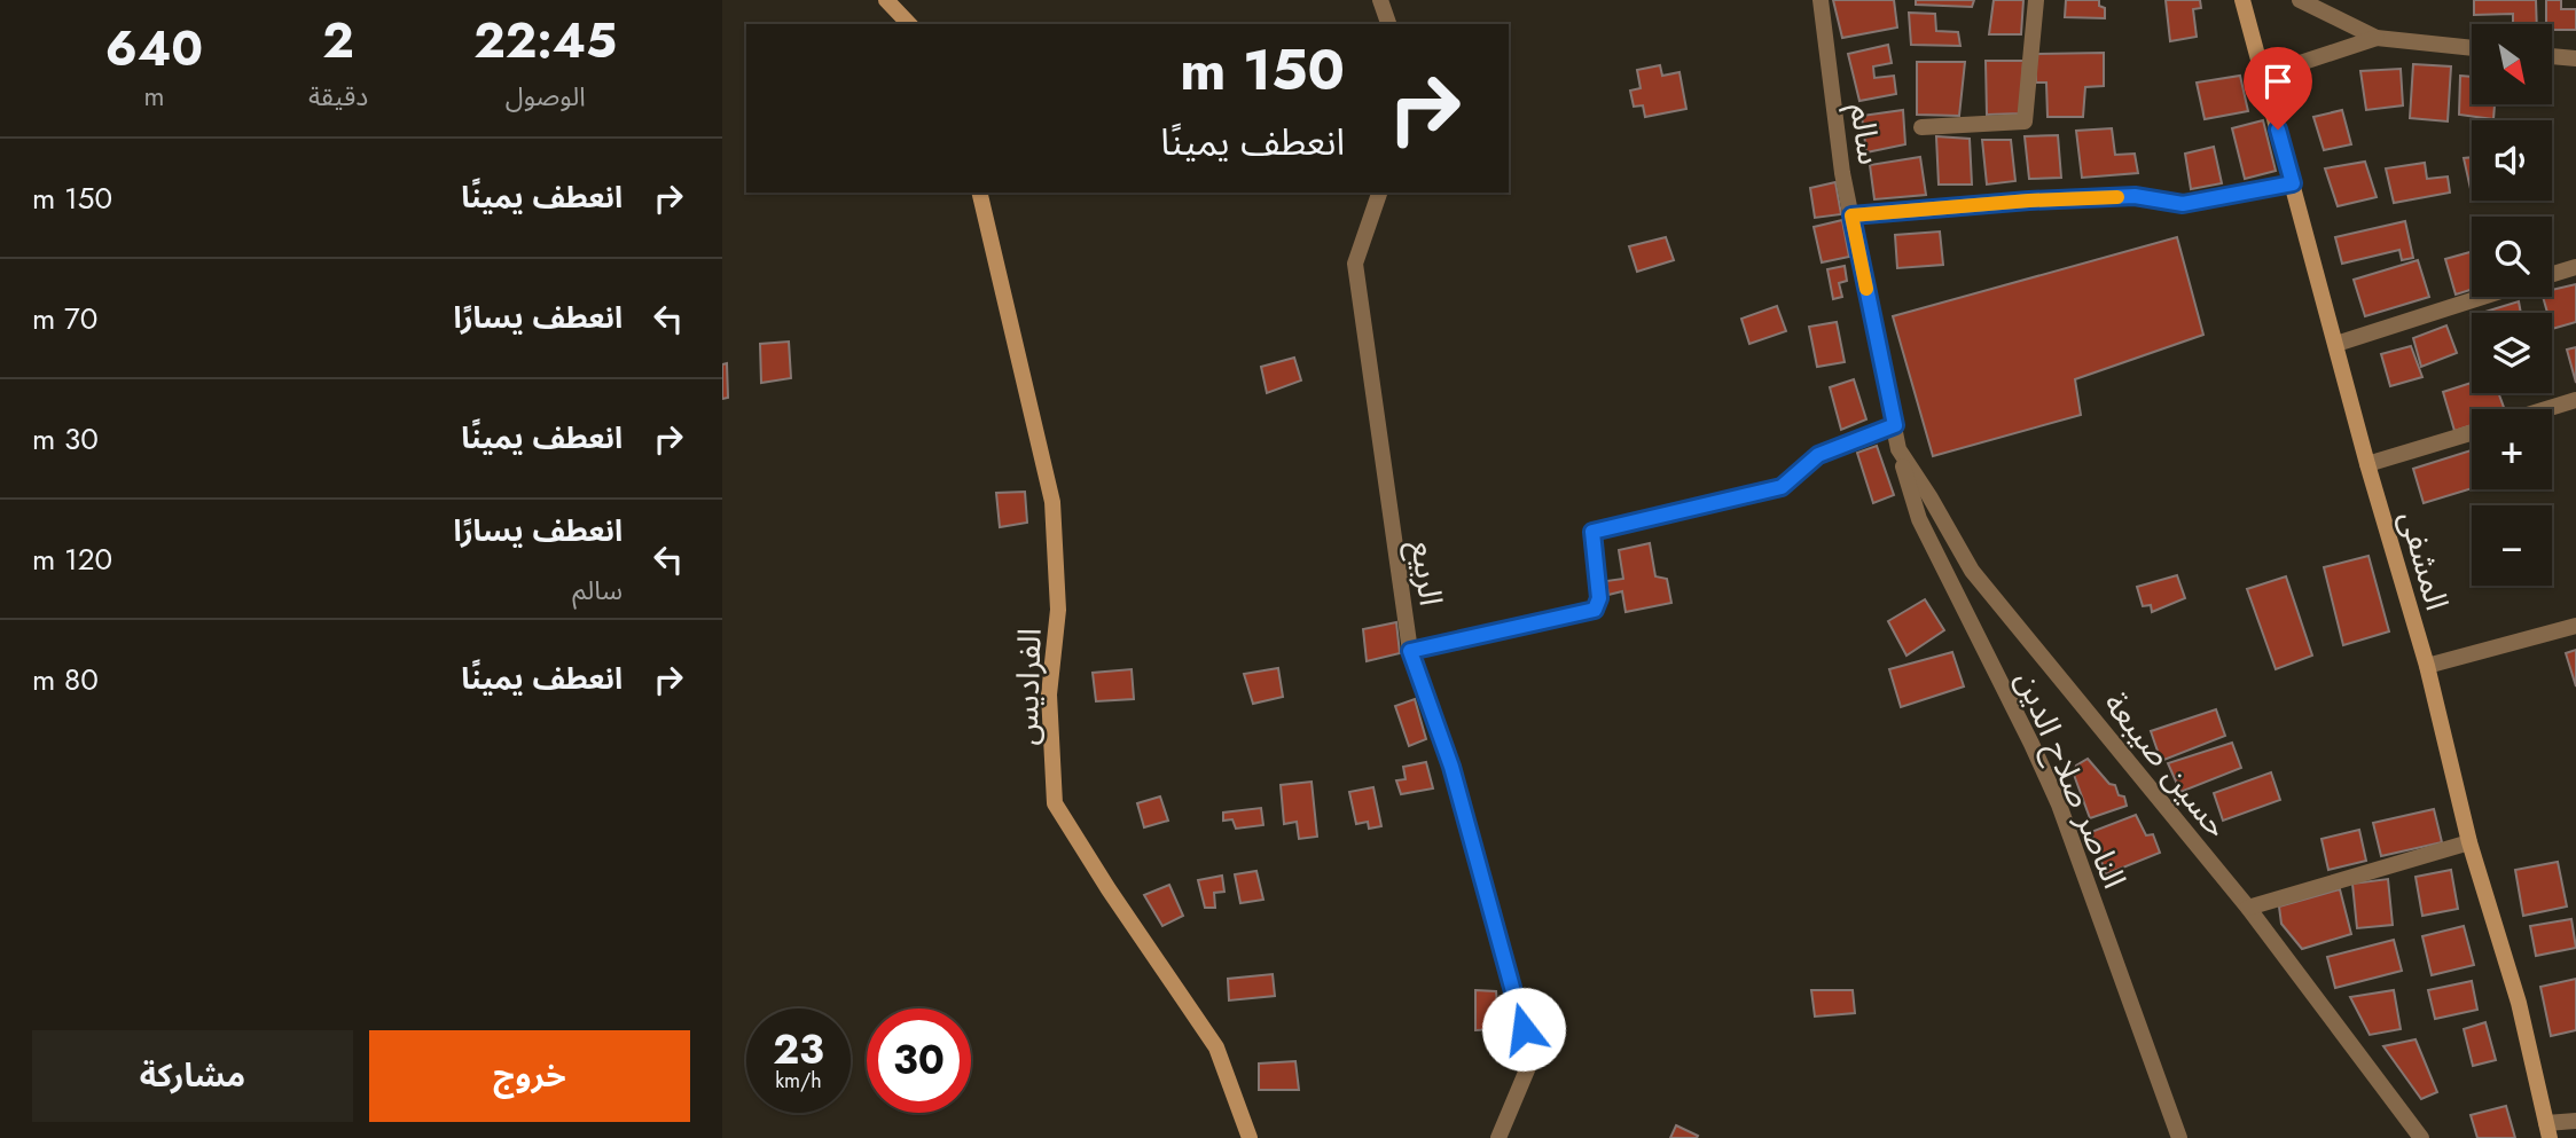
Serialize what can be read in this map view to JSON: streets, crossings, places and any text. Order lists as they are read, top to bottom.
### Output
{
  "streets": {
    "street": [
      "سالم",
      "المشفى",
      "الربيع",
      "الفراديس",
      "حسين صيبعة",
      "الناصر صلاح الدين"
    ]
  },
  "crossings": [
    ["سالم", "حسين صيبعة"],
    ["حسين صيبعة", "الناصر صلاح الدين"]
  ],
  "north": "bottom right",
  "page": {
    "eta": [
      "22:45",
      "الوصول",
      "2",
      "دقيقة",
      "640",
      "m"
    ],
    "map_buttons": ["+", "−"],
    "turn": ["150 m", "انعطف يمينًا"],
    "list": [
      {
        "name": "انعطف يمينًا",
        "value": "150 m"
      },
      {
        "name": "انعطف يسارًا",
        "value": "70 m"
      },
      {
        "name": "انعطف يمينًا",
        "value": "30 m"
      },
      {
        "name": "انعطف يسارًا",
        "note": "سالم",
        "value": "120 m"
      },
      {
        "name": "انعطف يمينًا",
        "value": "80 m"
      }
    ],
    "speed": "23 km/h",
    "limit": "30",
    "buttons": ["خروج", "مشاركة"]
  }
}
